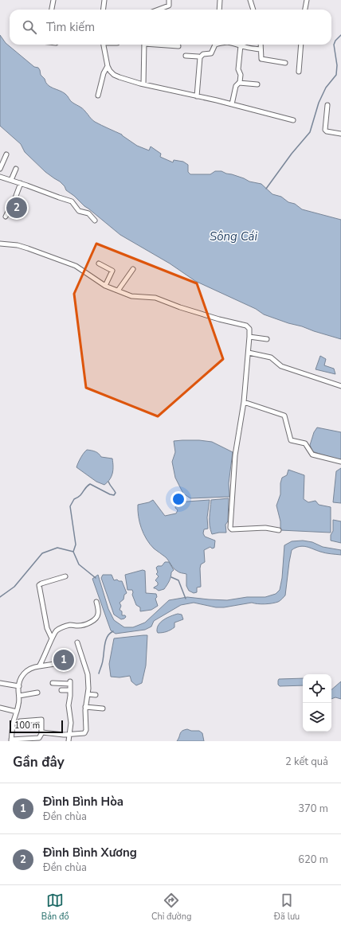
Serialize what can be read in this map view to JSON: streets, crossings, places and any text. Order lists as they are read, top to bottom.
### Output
{
  "water": ["Sông Cái"],
  "scale_bar": "100 m",
  "page": {
    "search": "Tìm kiếm",
    "pins": ["2", "1"],
    "scale": "100 m",
    "heading": ["Gần đây", "2 kết quả"],
    "list": [
      {
        "mark": "1",
        "name": "Đình Bình Hòa",
        "note": "Đền chùa",
        "value": "370 m"
      },
      {
        "mark": "2",
        "name": "Đình Bình Xương",
        "note": "Đền chùa",
        "value": "620 m"
      }
    ],
    "nav": ["Bản đồ", "Chỉ đường", "Đã lưu"]
  }
}
